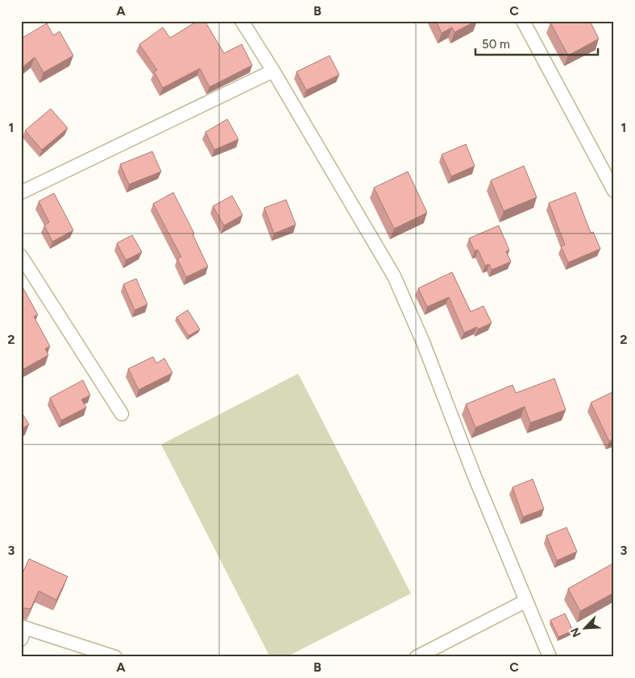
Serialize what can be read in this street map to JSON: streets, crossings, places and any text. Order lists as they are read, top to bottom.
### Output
{
  "scale_bar": "50 m",
  "north": "bottom left",
  "grid": {
    "columns": ["A", "B", "C"],
    "rows": ["1", "2", "3"]
  }
}
